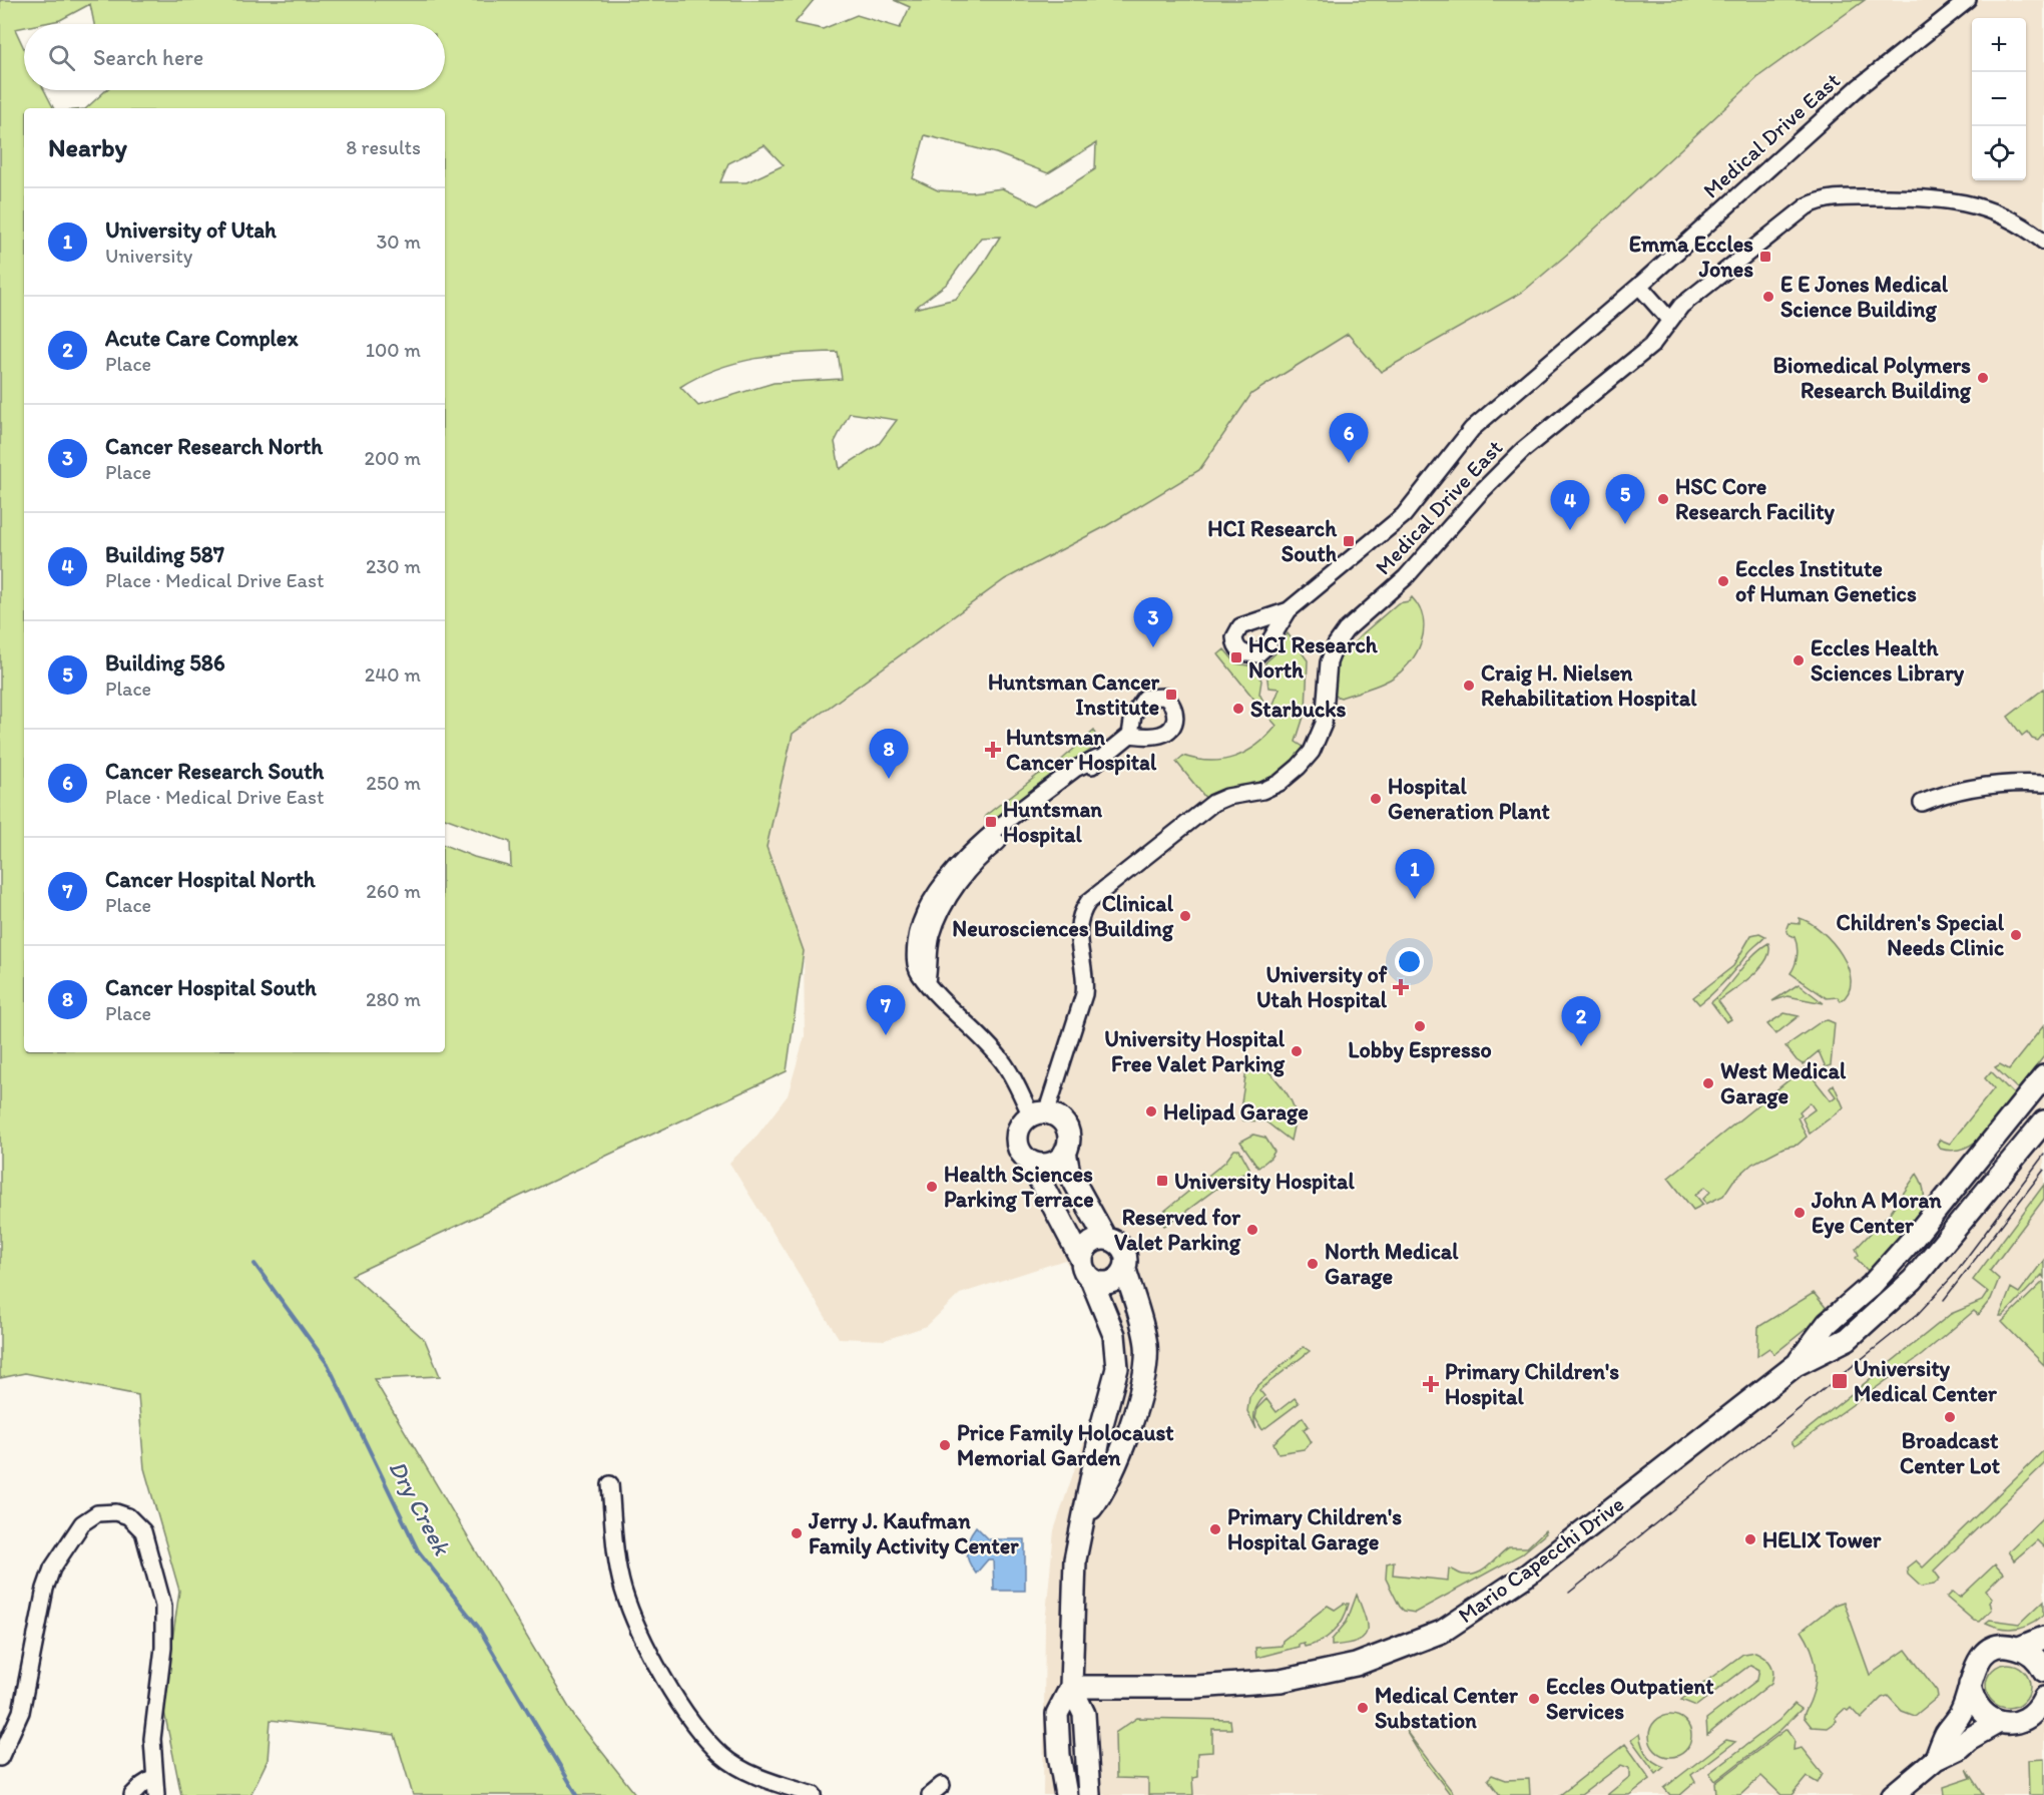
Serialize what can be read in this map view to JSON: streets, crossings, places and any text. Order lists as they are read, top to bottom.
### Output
{
  "streets": {
    "main road": ["Mario Capecchi Drive"],
    "street": ["Medical Drive East"]
  },
  "water": ["Dry Creek"],
  "places": {
    "transit": [
      "Emma Eccles Jones",
      "HCI Research South",
      "HCI Research North",
      "Huntsman Cancer Institute",
      "Huntsman Hospital",
      "University Hospital",
      "University Medical Center"
    ],
    "other": [
      "E E Jones Medical Science Building",
      "Biomedical Polymers Research Building",
      "HSC Core Research Facility",
      "Eccles Institute of Human Genetics",
      "Eccles Health Sciences Library",
      "Craig H. Nielsen Rehabilitation Hospital",
      "Starbucks",
      "Hospital Generation Plant",
      "Clinical Neurosciences Building",
      "Children's Special Needs Clinic",
      "Lobby Espresso",
      "University Hospital Free Valet Parking",
      "West Medical Garage",
      "Helipad Garage",
      "Health Sciences Parking Terrace",
      "John A Moran Eye Center",
      "Reserved for Valet Parking",
      "North Medical Garage",
      "Broadcast Center Lot",
      "Price Family Holocaust Memorial Garden",
      "Primary Children's Hospital Garage",
      "Jerry J. Kaufman Family Activity Center",
      "HELIX Tower",
      "Eccles Outpatient Services",
      "Medical Center Substation"
    ],
    "health": ["Huntsman Cancer Hospital", "University of Utah Hospital", "Primary Children's Hospital"]
  },
  "page": {
    "map_buttons": ["+", "−"],
    "search": "Search here",
    "heading": ["Nearby", "8 results"],
    "list": [
      {
        "mark": "1",
        "name": "University of Utah",
        "note": "University",
        "value": "30 m"
      },
      {
        "mark": "2",
        "name": "Acute Care Complex",
        "note": "Place",
        "value": "100 m"
      },
      {
        "mark": "3",
        "name": "Cancer Research North",
        "note": "Place",
        "value": "200 m"
      },
      {
        "mark": "4",
        "name": "Building 587",
        "note": "Place · Medical Drive East",
        "value": "230 m"
      },
      {
        "mark": "5",
        "name": "Building 586",
        "note": "Place",
        "value": "240 m"
      },
      {
        "mark": "6",
        "name": "Cancer Research South",
        "note": "Place · Medical Drive East",
        "value": "250 m"
      },
      {
        "mark": "7",
        "name": "Cancer Hospital North",
        "note": "Place",
        "value": "260 m"
      },
      {
        "mark": "8",
        "name": "Cancer Hospital South",
        "note": "Place",
        "value": "280 m"
      }
    ],
    "pins": [
      "6",
      "5",
      "4",
      "3",
      "8",
      "1",
      "7",
      "2"
    ]
  }
}
